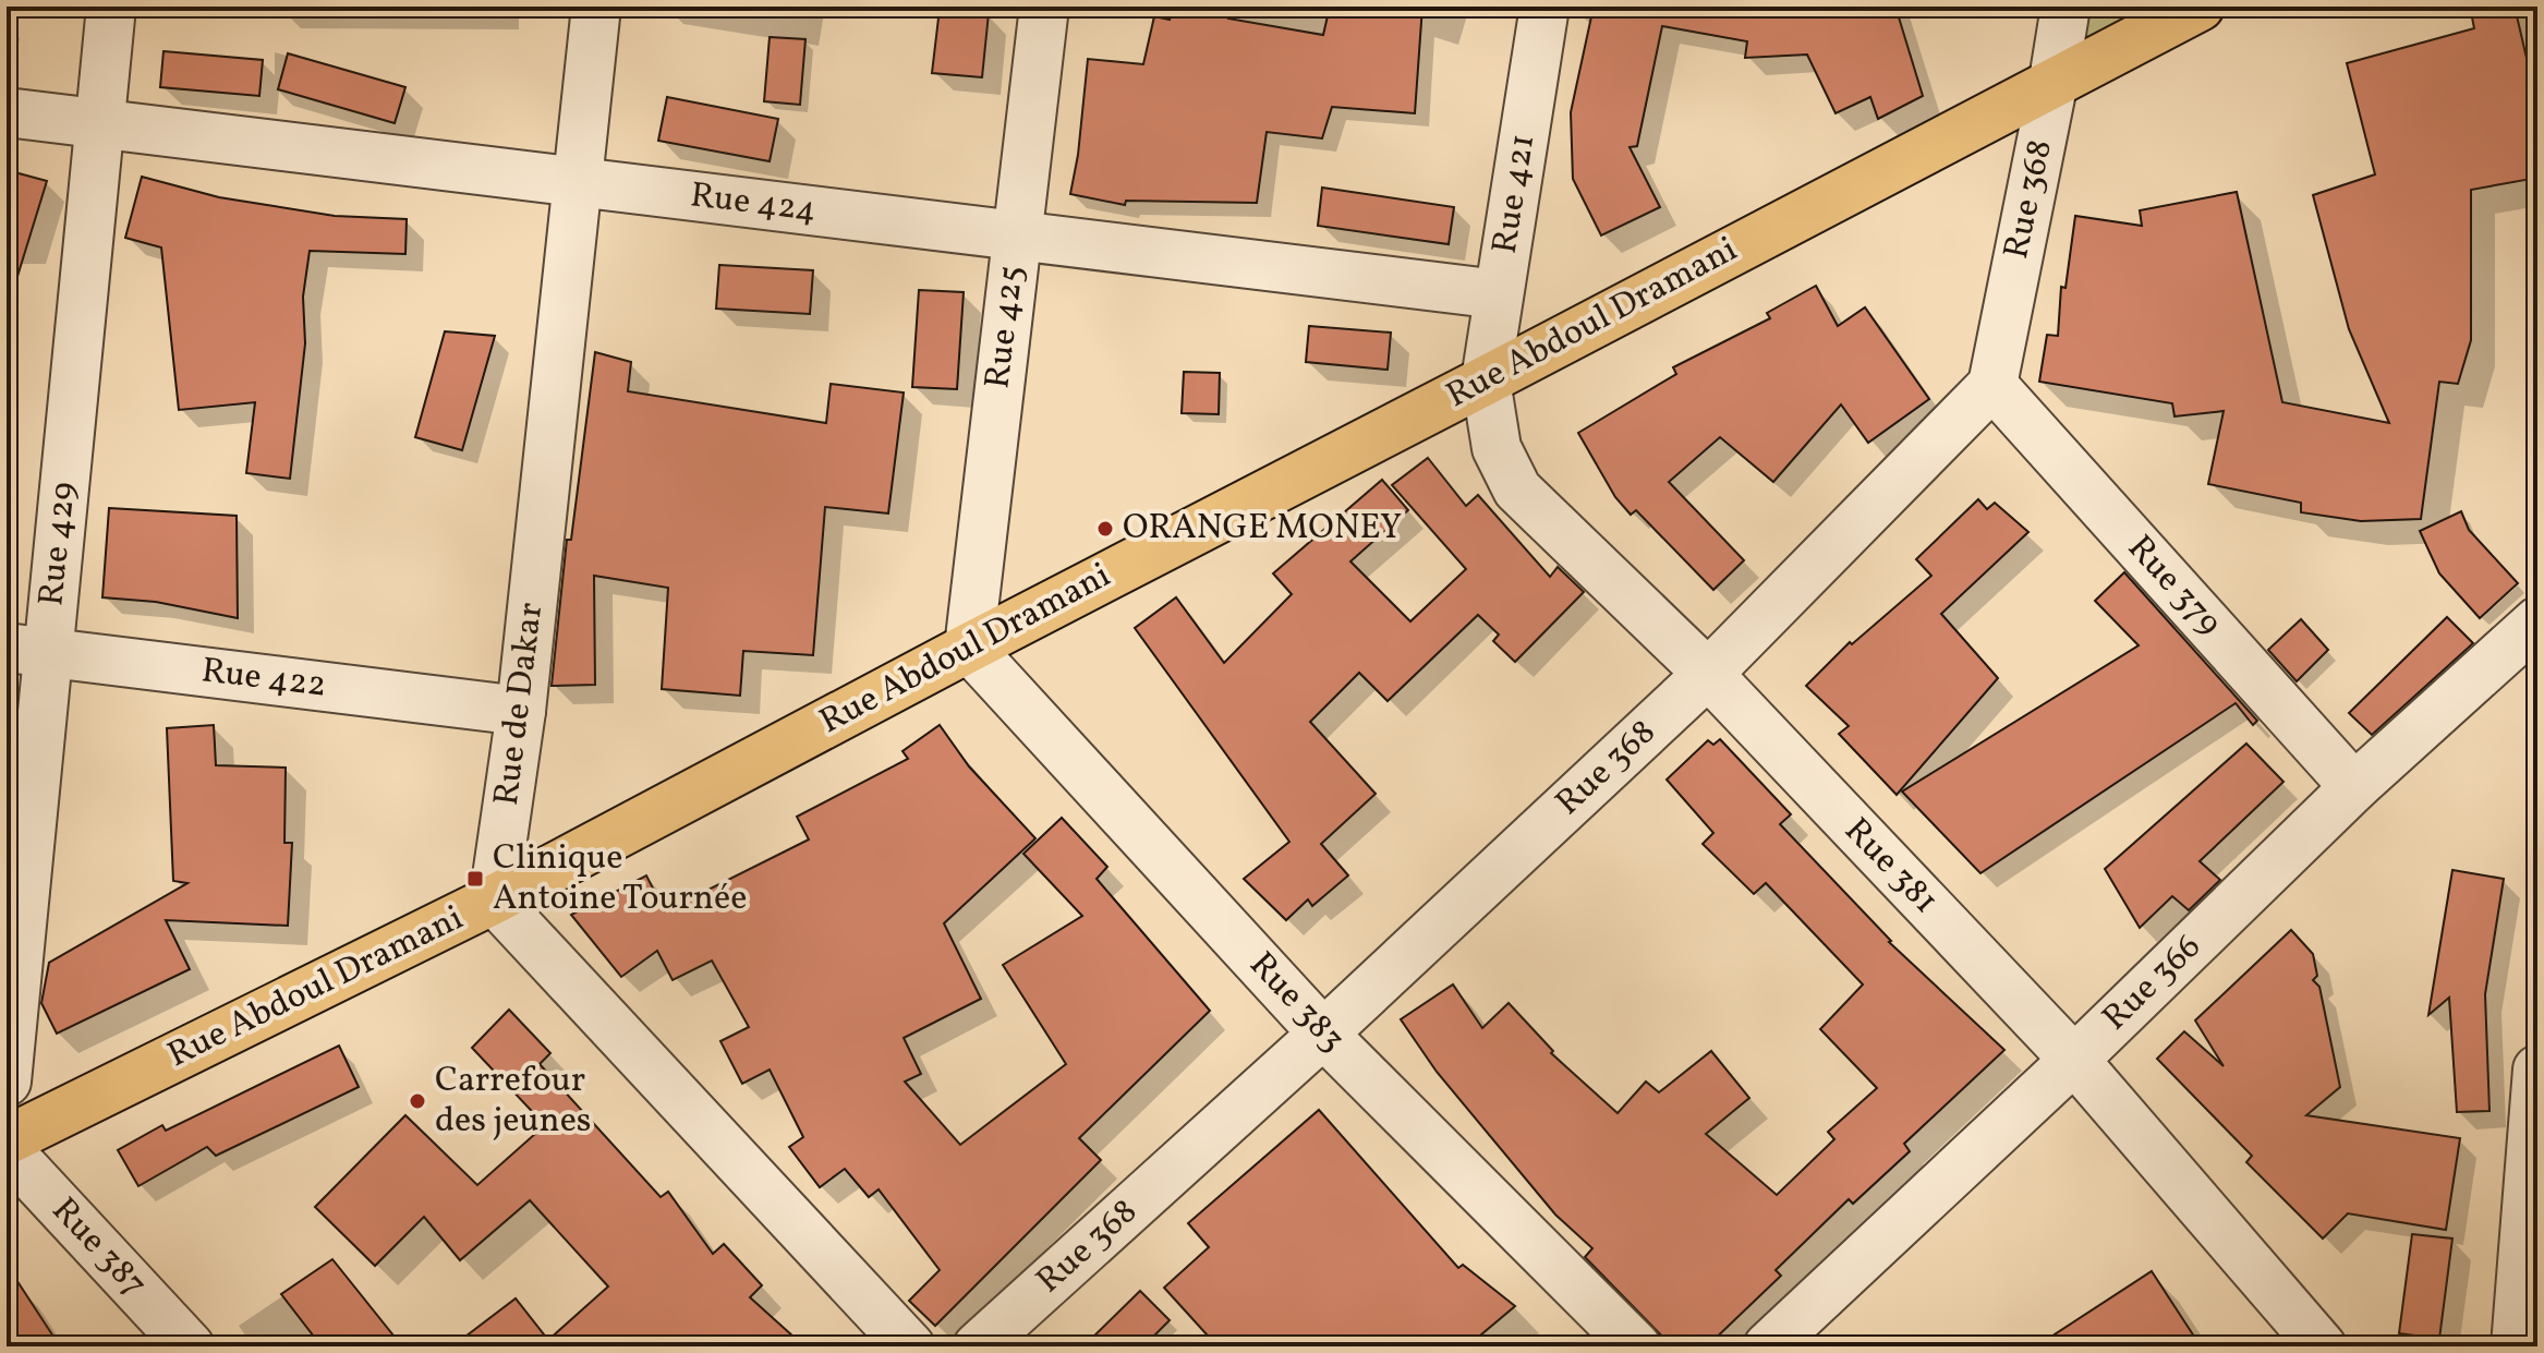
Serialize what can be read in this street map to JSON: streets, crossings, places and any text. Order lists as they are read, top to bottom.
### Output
{
  "streets": {
    "main road": ["Rue Abdoul Dramani"],
    "street": [
      "Rue 421",
      "Rue 368",
      "Rue 424",
      "Rue 425",
      "Rue 429",
      "Rue 379",
      "Rue 422",
      "Rue de Dakar",
      "Rue 381",
      "Rue 366",
      "Rue 383",
      "Rue 387"
    ]
  },
  "crossings": [
    ["Rue 421", "Rue 424"],
    ["Rue 421", "Rue Abdoul Dramani"],
    ["Rue 421", "Rue 381"],
    ["Rue 368", "Rue Abdoul Dramani"],
    ["Rue 368", "Rue 379"],
    ["Rue 368", "Rue 381"],
    ["Rue 368", "Rue 383"],
    ["Rue 424", "Rue 425"],
    ["Rue 424", "Rue 429"],
    ["Rue 424", "Rue de Dakar"],
    ["Rue Abdoul Dramani", "Rue 425"],
    ["Rue Abdoul Dramani", "Rue de Dakar"],
    ["Rue Abdoul Dramani", "Rue 381"],
    ["Rue Abdoul Dramani", "Rue 383"],
    ["Rue 425", "Rue 383"],
    ["Rue 429", "Rue 422"],
    ["Rue 379", "Rue 366"],
    ["Rue 422", "Rue de Dakar"],
    ["Rue 381", "Rue 366"]
  ],
  "places": {
    "other": ["ORANGE MONEY", "Carrefour des jeunes"],
    "transit": ["Clinique Antoine Tournée"]
  }
}
